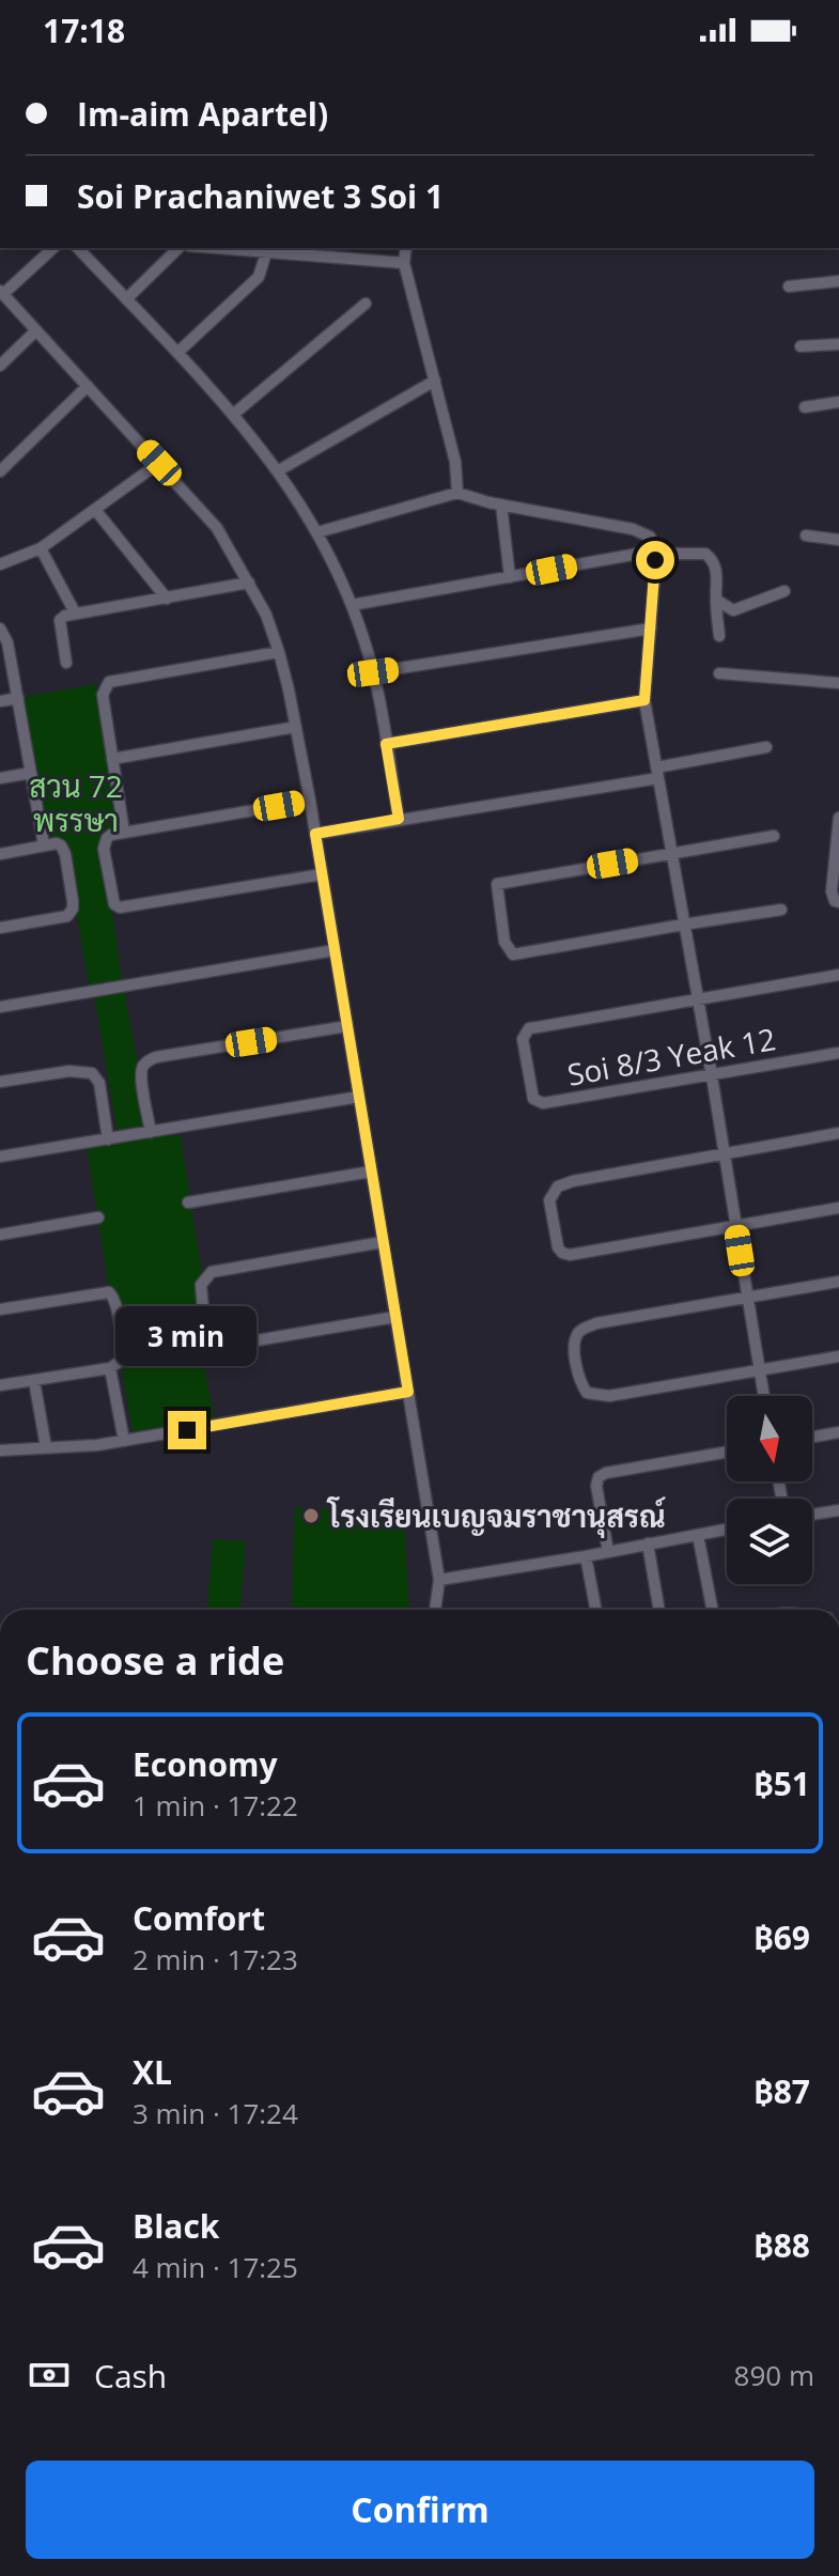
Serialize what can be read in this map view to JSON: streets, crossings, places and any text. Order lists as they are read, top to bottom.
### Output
{
  "streets": {
    "street": ["Soi 8/3 Yeak 12"]
  },
  "parks": ["สวน 72 พรรษา"],
  "places": ["โรงเรียนเบญจมราชานุสรณ์"],
  "north": "bottom",
  "page": {
    "status": "17:18",
    "banner": ["Im-aim Apartel)", "Soi Prachaniwet 3 Soi 1"],
    "bubble": "3 min",
    "heading": "Choose a ride",
    "list": [
      {
        "name": "Economy",
        "note": "1 min · 17:22",
        "value": "฿51"
      },
      {
        "name": "Comfort",
        "note": "2 min · 17:23",
        "value": "฿69"
      },
      {
        "name": "XL",
        "note": "3 min · 17:24",
        "value": "฿87"
      },
      {
        "name": "Black",
        "note": "4 min · 17:25",
        "value": "฿88"
      }
    ],
    "pay": ["Cash", "890 m"],
    "buttons": "Confirm"
  }
}
